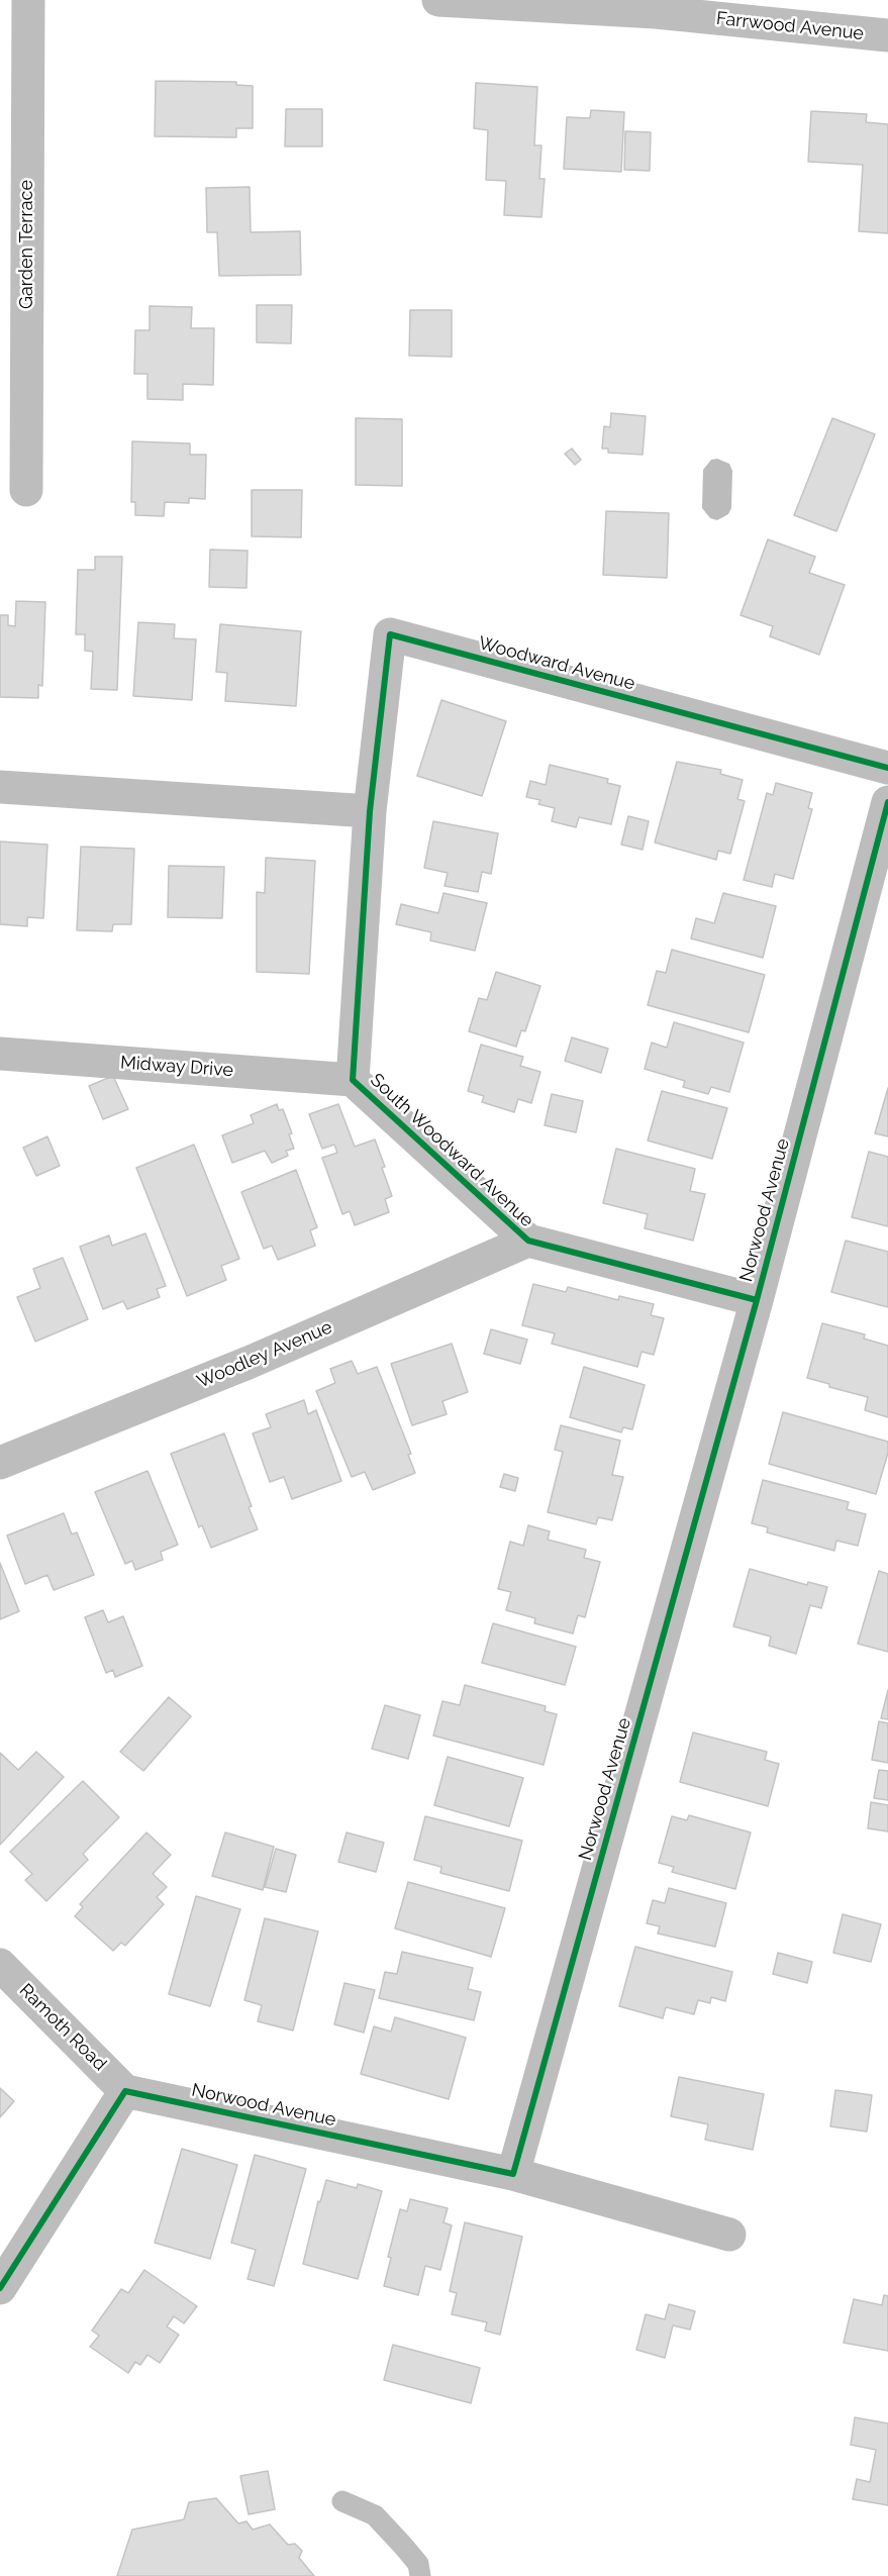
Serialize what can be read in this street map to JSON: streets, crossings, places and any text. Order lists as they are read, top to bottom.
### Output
{
  "streets": {
    "street": [
      "Farrwood Avenue",
      "Garden Terrace",
      "Woodward Avenue",
      "Midway Drive",
      "South Woodward Avenue",
      "Norwood Avenue",
      "Woodley Avenue",
      "Ramoth Road"
    ]
  },
  "crossings": [
    ["Woodward Avenue", "South Woodward Avenue"],
    ["Midway Drive", "South Woodward Avenue"],
    ["South Woodward Avenue", "Norwood Avenue"],
    ["South Woodward Avenue", "Woodley Avenue"],
    ["Norwood Avenue", "Ramoth Road"]
  ]
}
